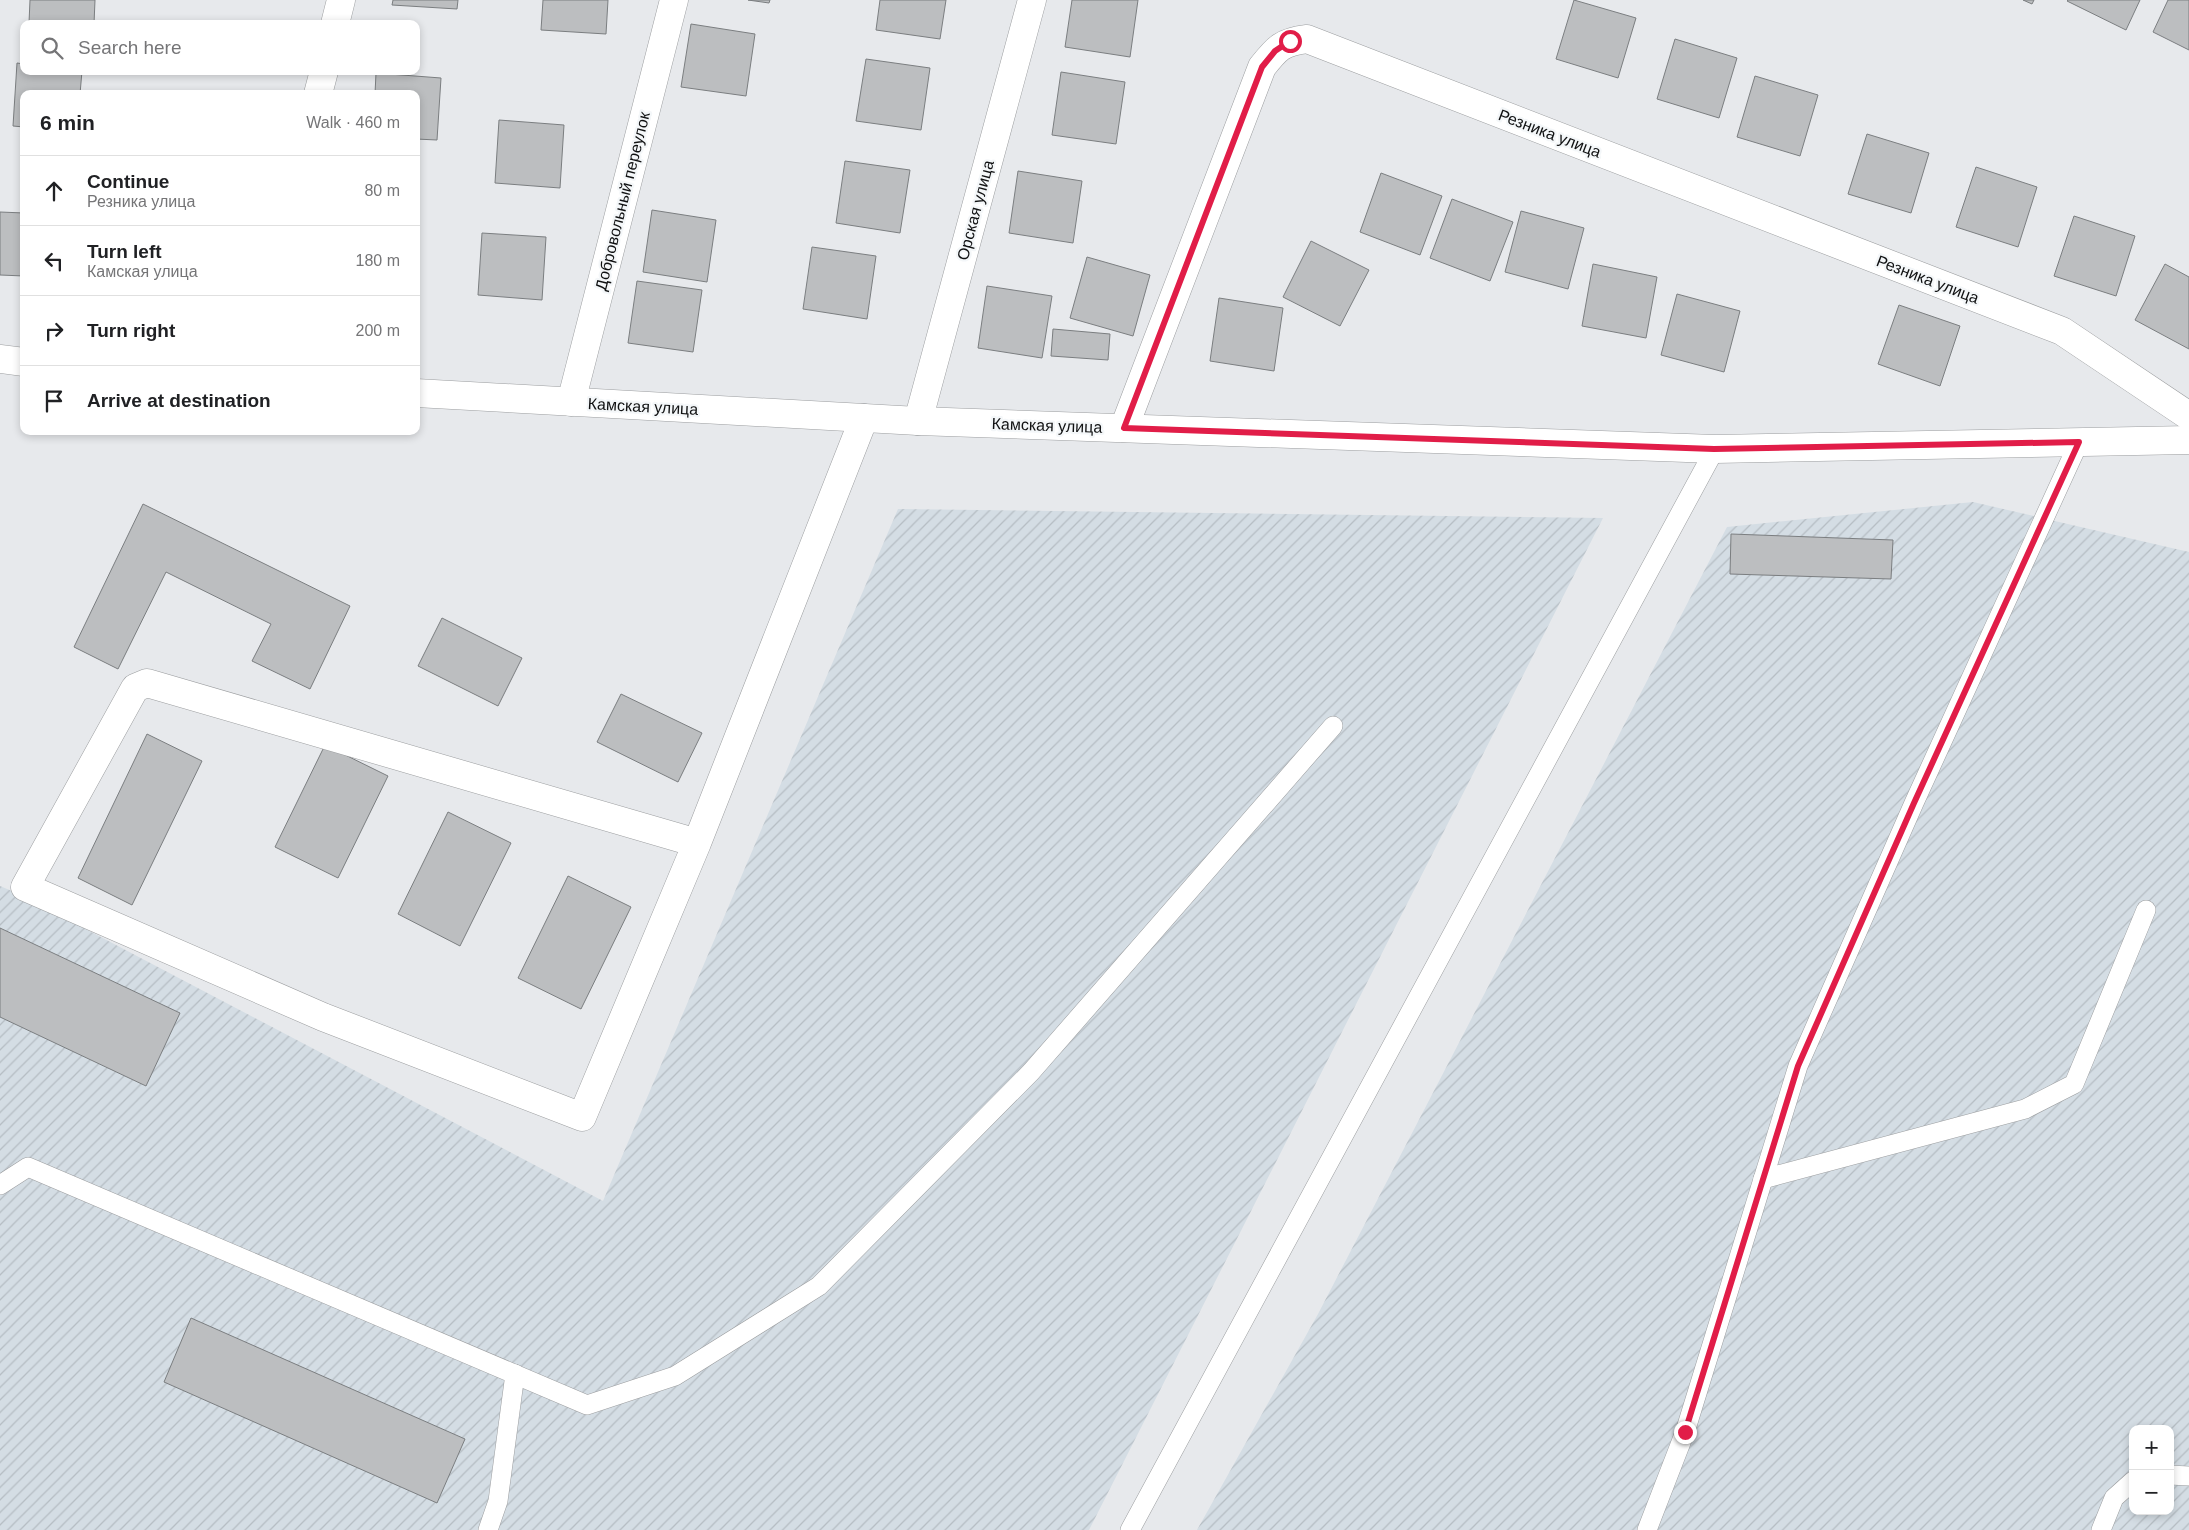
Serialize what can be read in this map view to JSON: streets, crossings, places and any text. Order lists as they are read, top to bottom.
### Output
{
  "streets": {
    "street": [
      "Резника улица",
      "Добровольный переулок",
      "Орская улица",
      "Камская улица"
    ]
  },
  "crossings": [
    ["Резника улица", "Камская улица"],
    ["Добровольный переулок", "Камская улица"],
    ["Орская улица", "Камская улица"]
  ],
  "page": {
    "search": "Search here",
    "heading": ["6 min", "Walk · 460 m"],
    "list": [
      ["Continue", "Резника улица", "80 m"],
      ["Turn left", "Камская улица", "180 m"],
      ["Turn right", "200 m"],
      "Arrive at destination"
    ],
    "map_buttons": ["+", "−"]
  }
}
